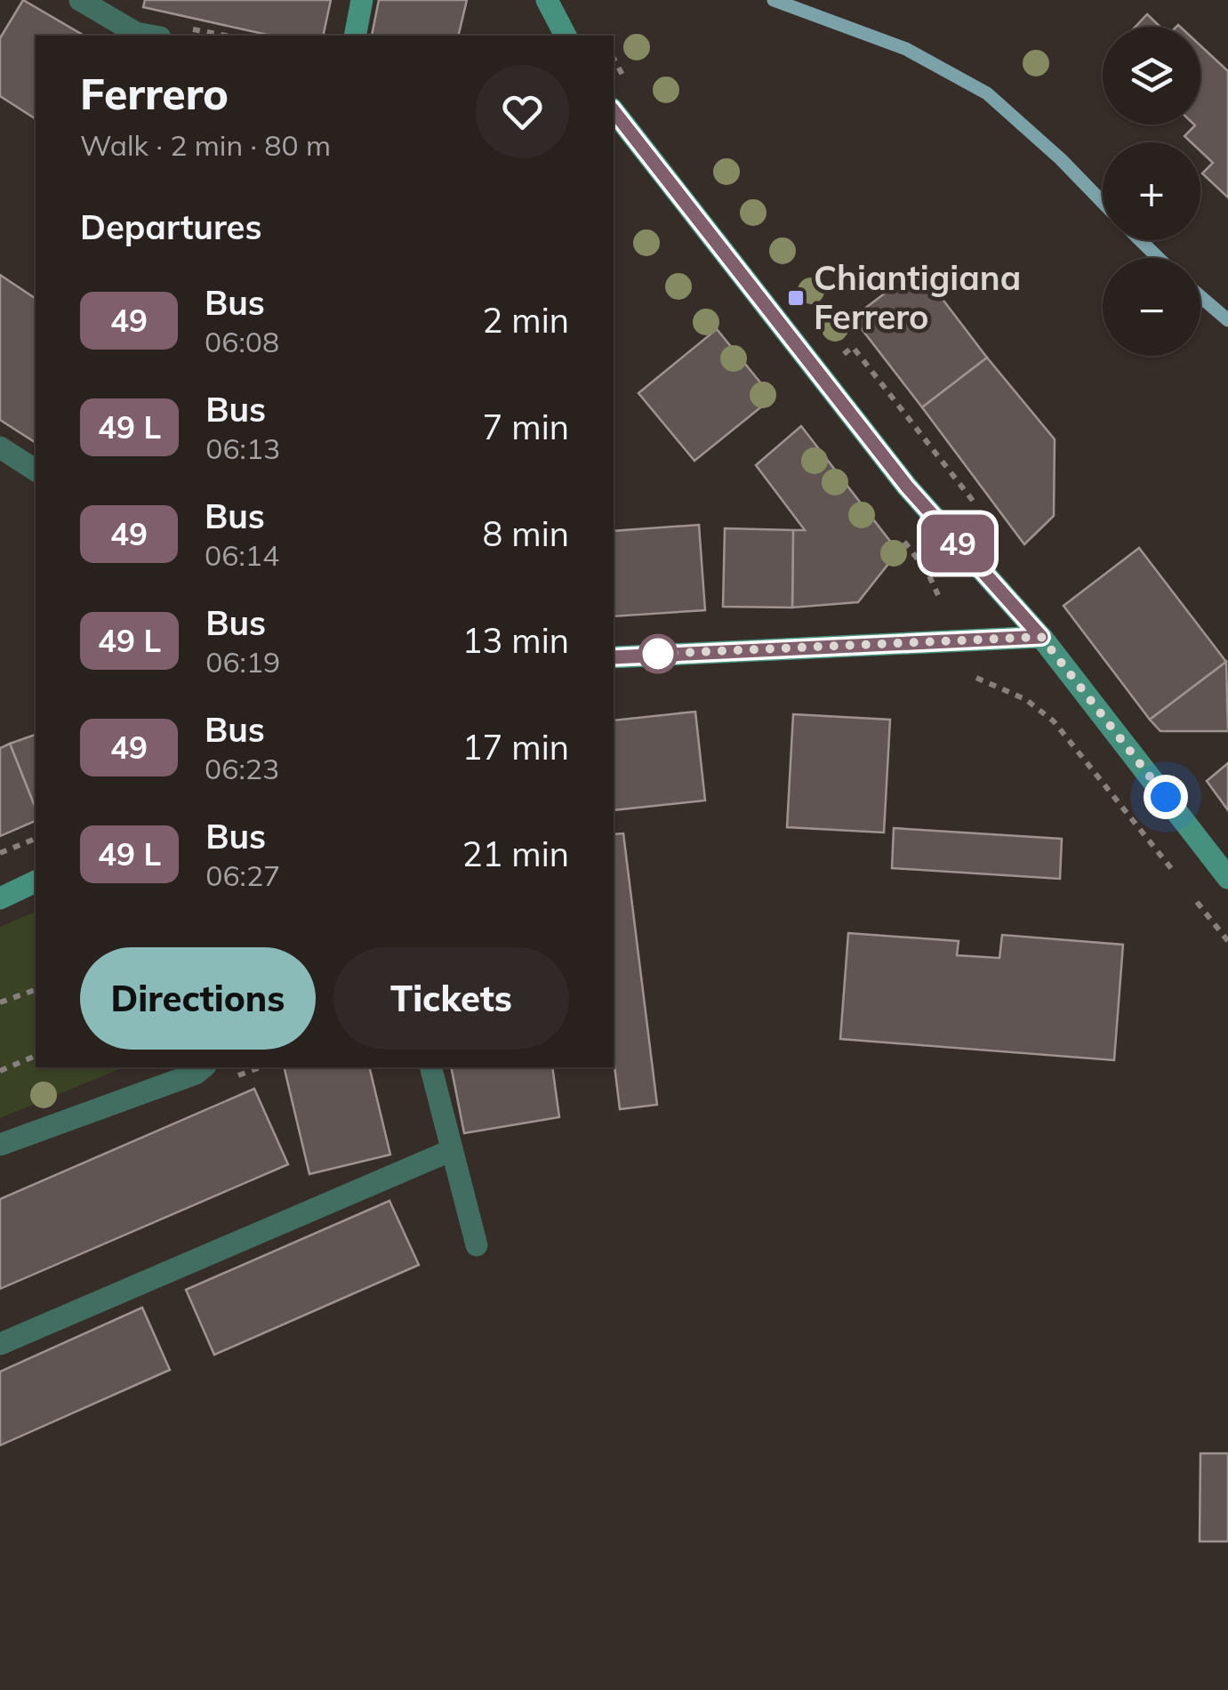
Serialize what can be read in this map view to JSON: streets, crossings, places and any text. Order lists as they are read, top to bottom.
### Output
{
  "places": {
    "transit": ["Chiantigiana Ferrero"]
  },
  "lines": ["bus line 49"],
  "page": {
    "on_map": "49",
    "map_buttons": ["+", "−"],
    "heading": [
      ["Ferrero", "Walk · 2 min · 80 m"],
      "Departures"
    ],
    "list": [
      {
        "mark": "49",
        "name": "Bus",
        "note": "06:08",
        "value": "2 min"
      },
      {
        "mark": "49 L",
        "name": "Bus",
        "note": "06:13",
        "value": "7 min"
      },
      {
        "mark": "49",
        "name": "Bus",
        "note": "06:14",
        "value": "8 min"
      },
      {
        "mark": "49 L",
        "name": "Bus",
        "note": "06:19",
        "value": "13 min"
      },
      {
        "mark": "49",
        "name": "Bus",
        "note": "06:23",
        "value": "17 min"
      },
      {
        "mark": "49 L",
        "name": "Bus",
        "note": "06:27",
        "value": "21 min"
      }
    ],
    "buttons": ["Directions", "Tickets"]
  }
}
